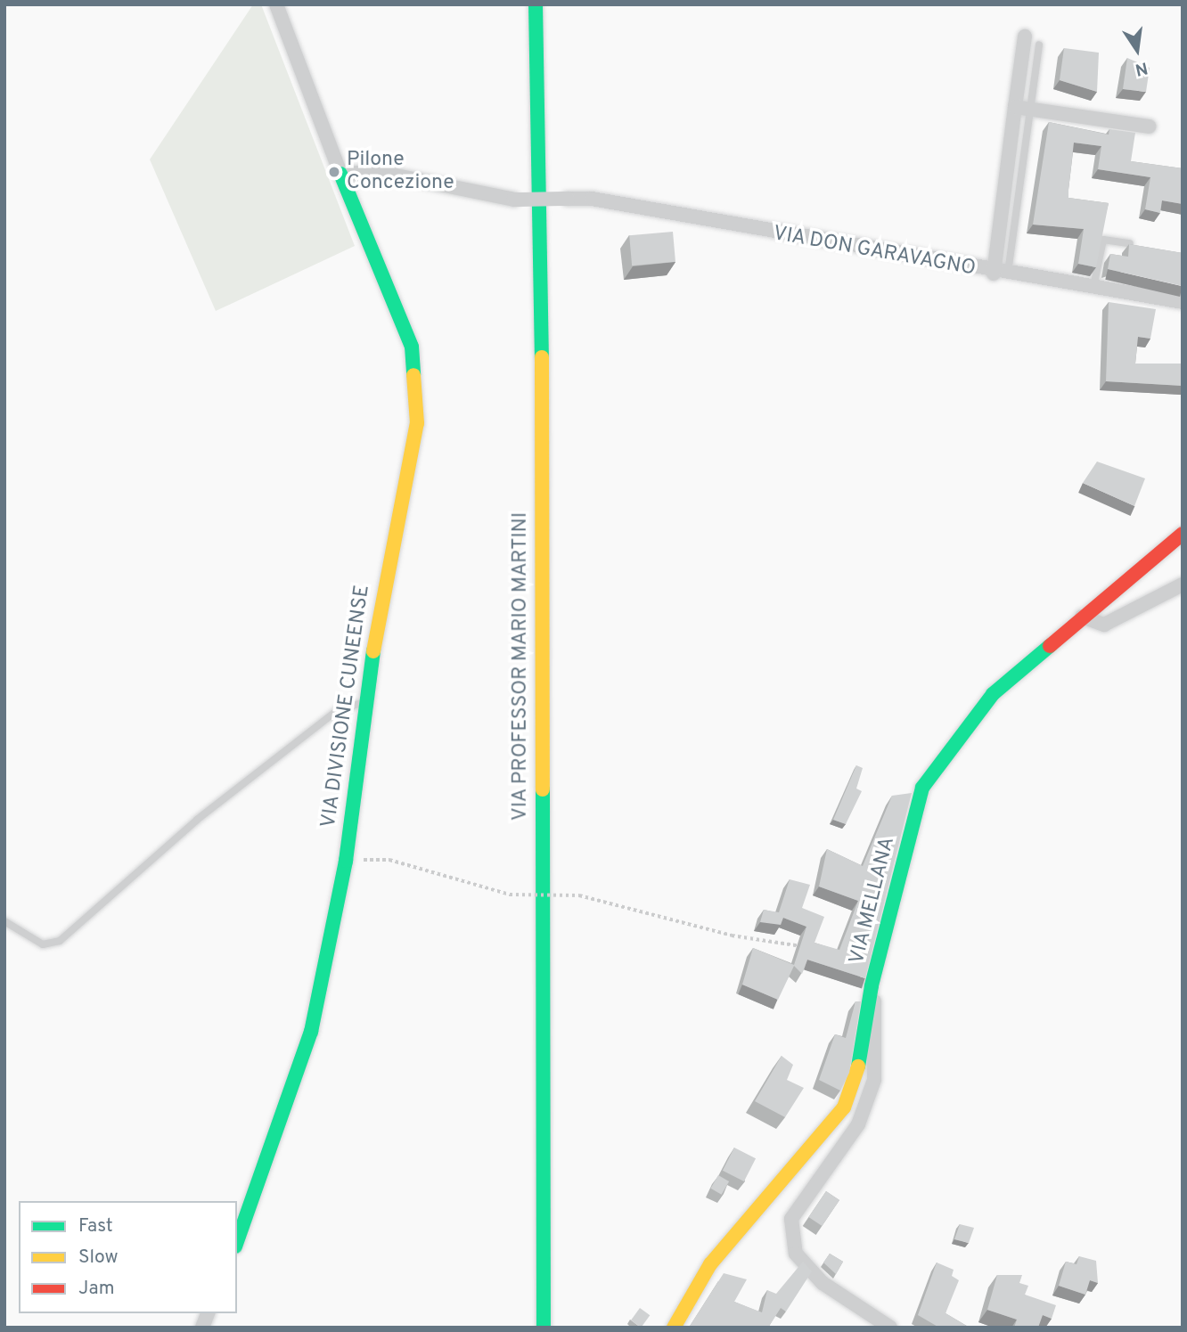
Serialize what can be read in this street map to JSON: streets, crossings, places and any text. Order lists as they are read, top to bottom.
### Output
{
  "streets": {
    "street": [
      "VIA DON GARAVAGNO",
      "VIA PROFESSOR MARIO MARTINI",
      "VIA DIVISIONE CUNEENSE",
      "VIA MELLANA"
    ]
  },
  "crossings": [
    ["VIA DON GARAVAGNO", "VIA DIVISIONE CUNEENSE"]
  ],
  "places": ["Pilone Concezione"],
  "legend": ["Fast", "Slow", "Jam"],
  "north": "bottom"
}
